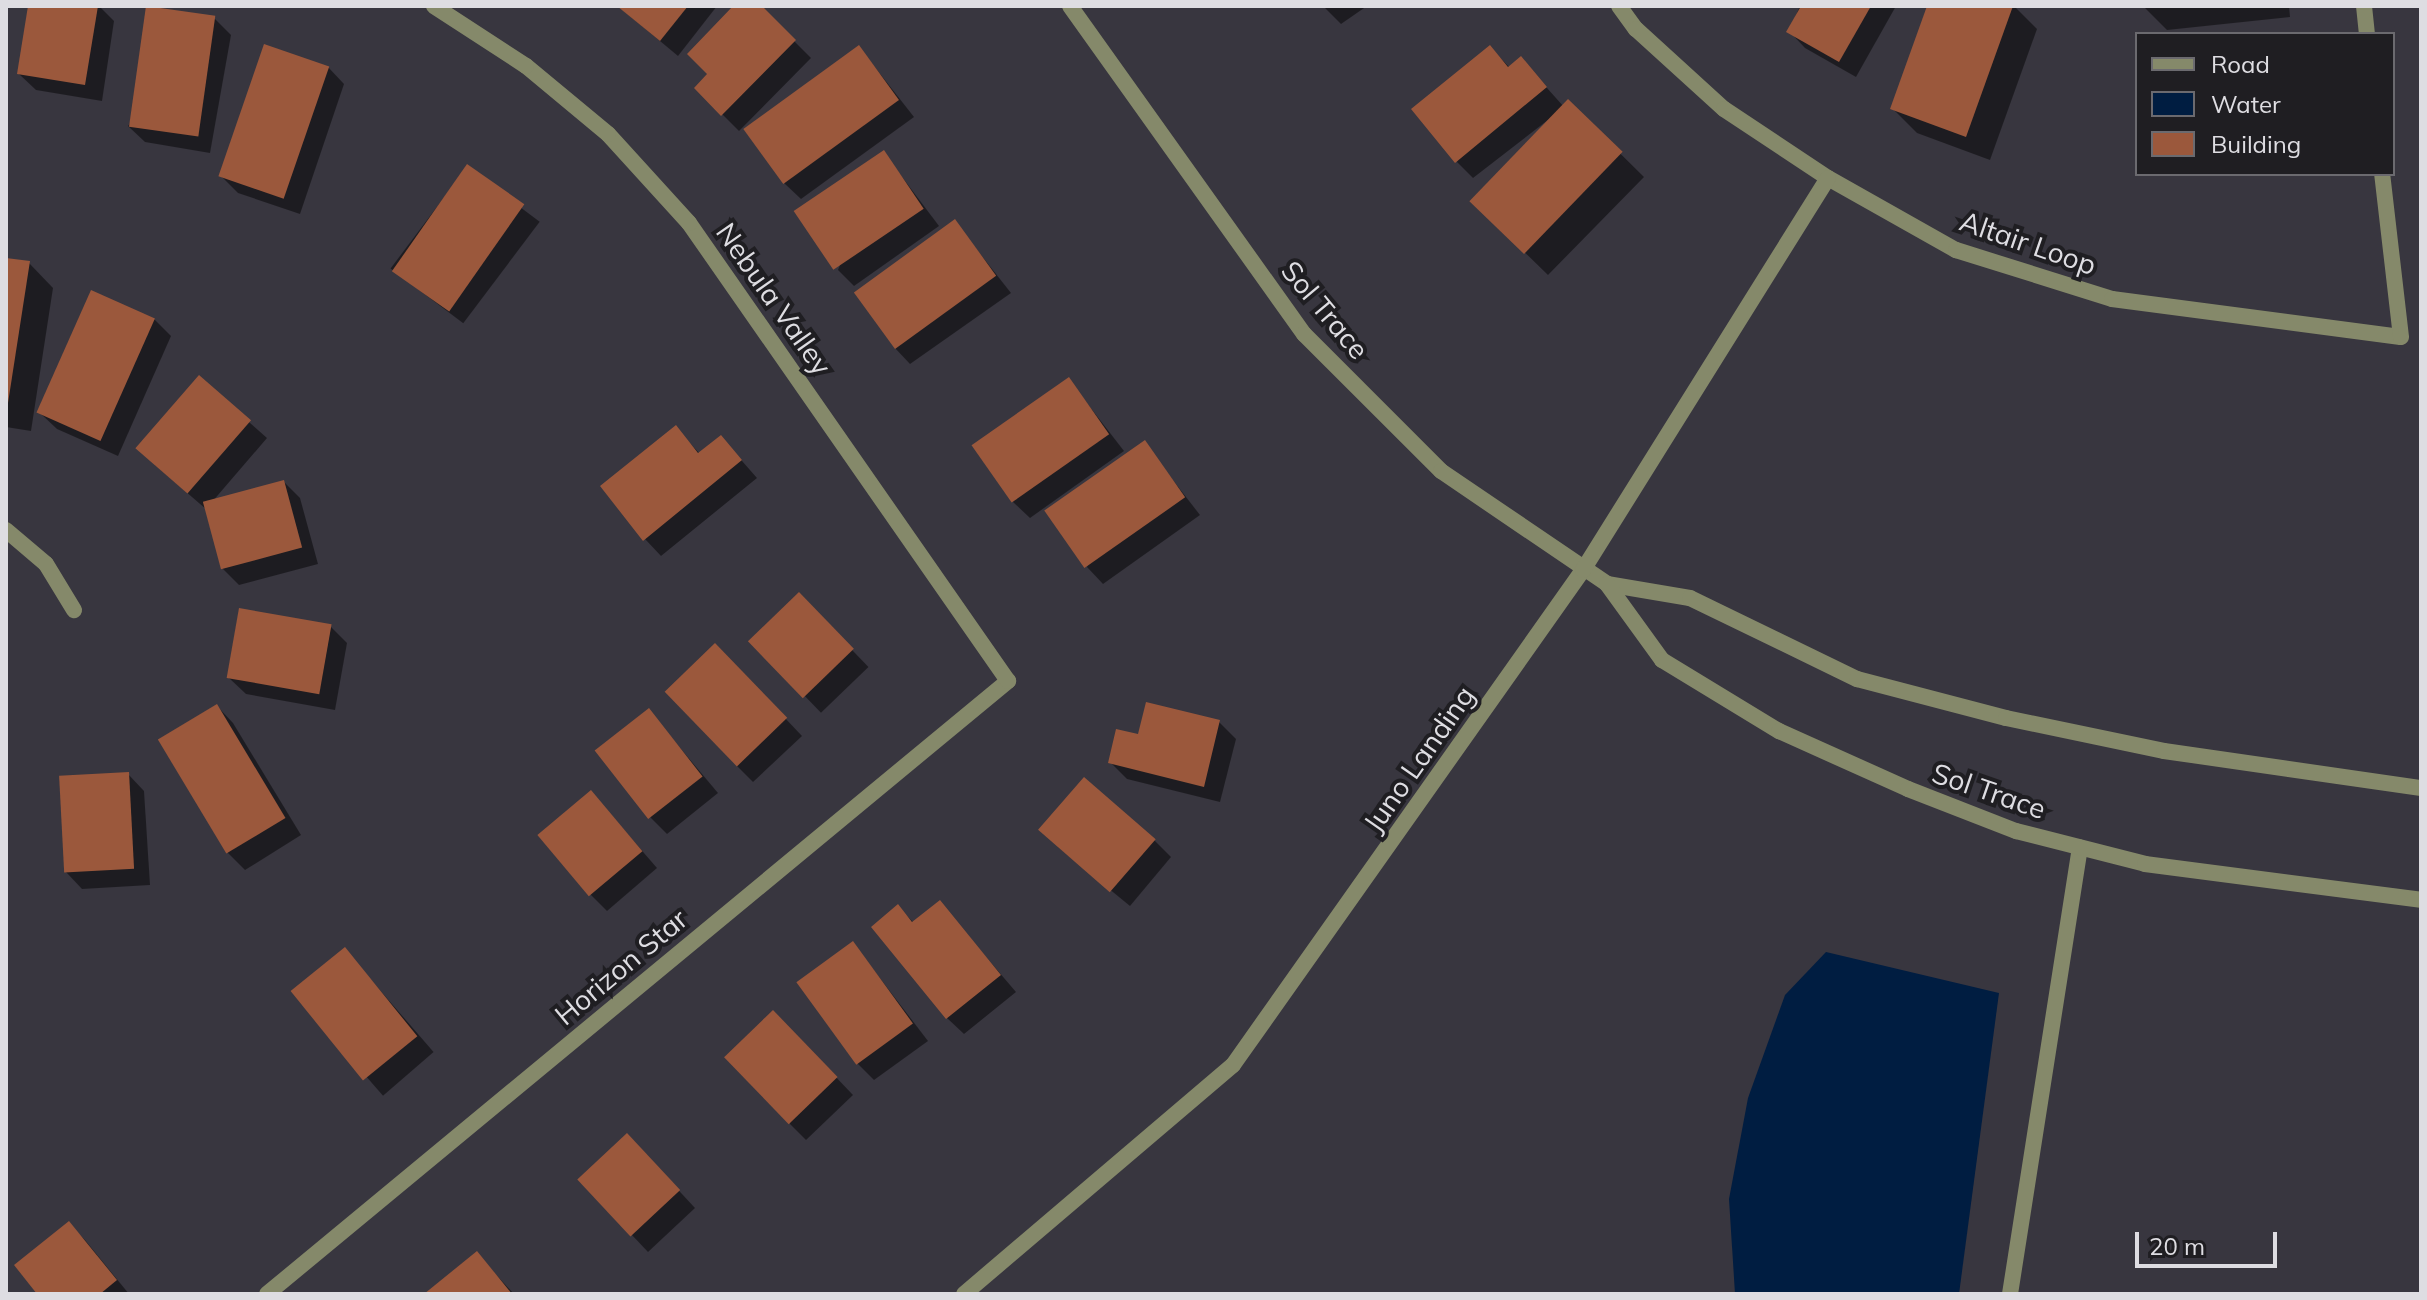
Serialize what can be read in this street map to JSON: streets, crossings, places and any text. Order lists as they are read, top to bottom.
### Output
{
  "streets": {
    "street": [
      "Altair Loop",
      "Nebula Valley",
      "Sol Trace",
      "Juno Landing",
      "Horizon Star"
    ]
  },
  "crossings": [
    ["Altair Loop", "Juno Landing"],
    ["Nebula Valley", "Horizon Star"],
    ["Sol Trace", "Juno Landing"]
  ],
  "legend": ["Road", "Water", "Building"],
  "scale_bar": "20 m"
}
